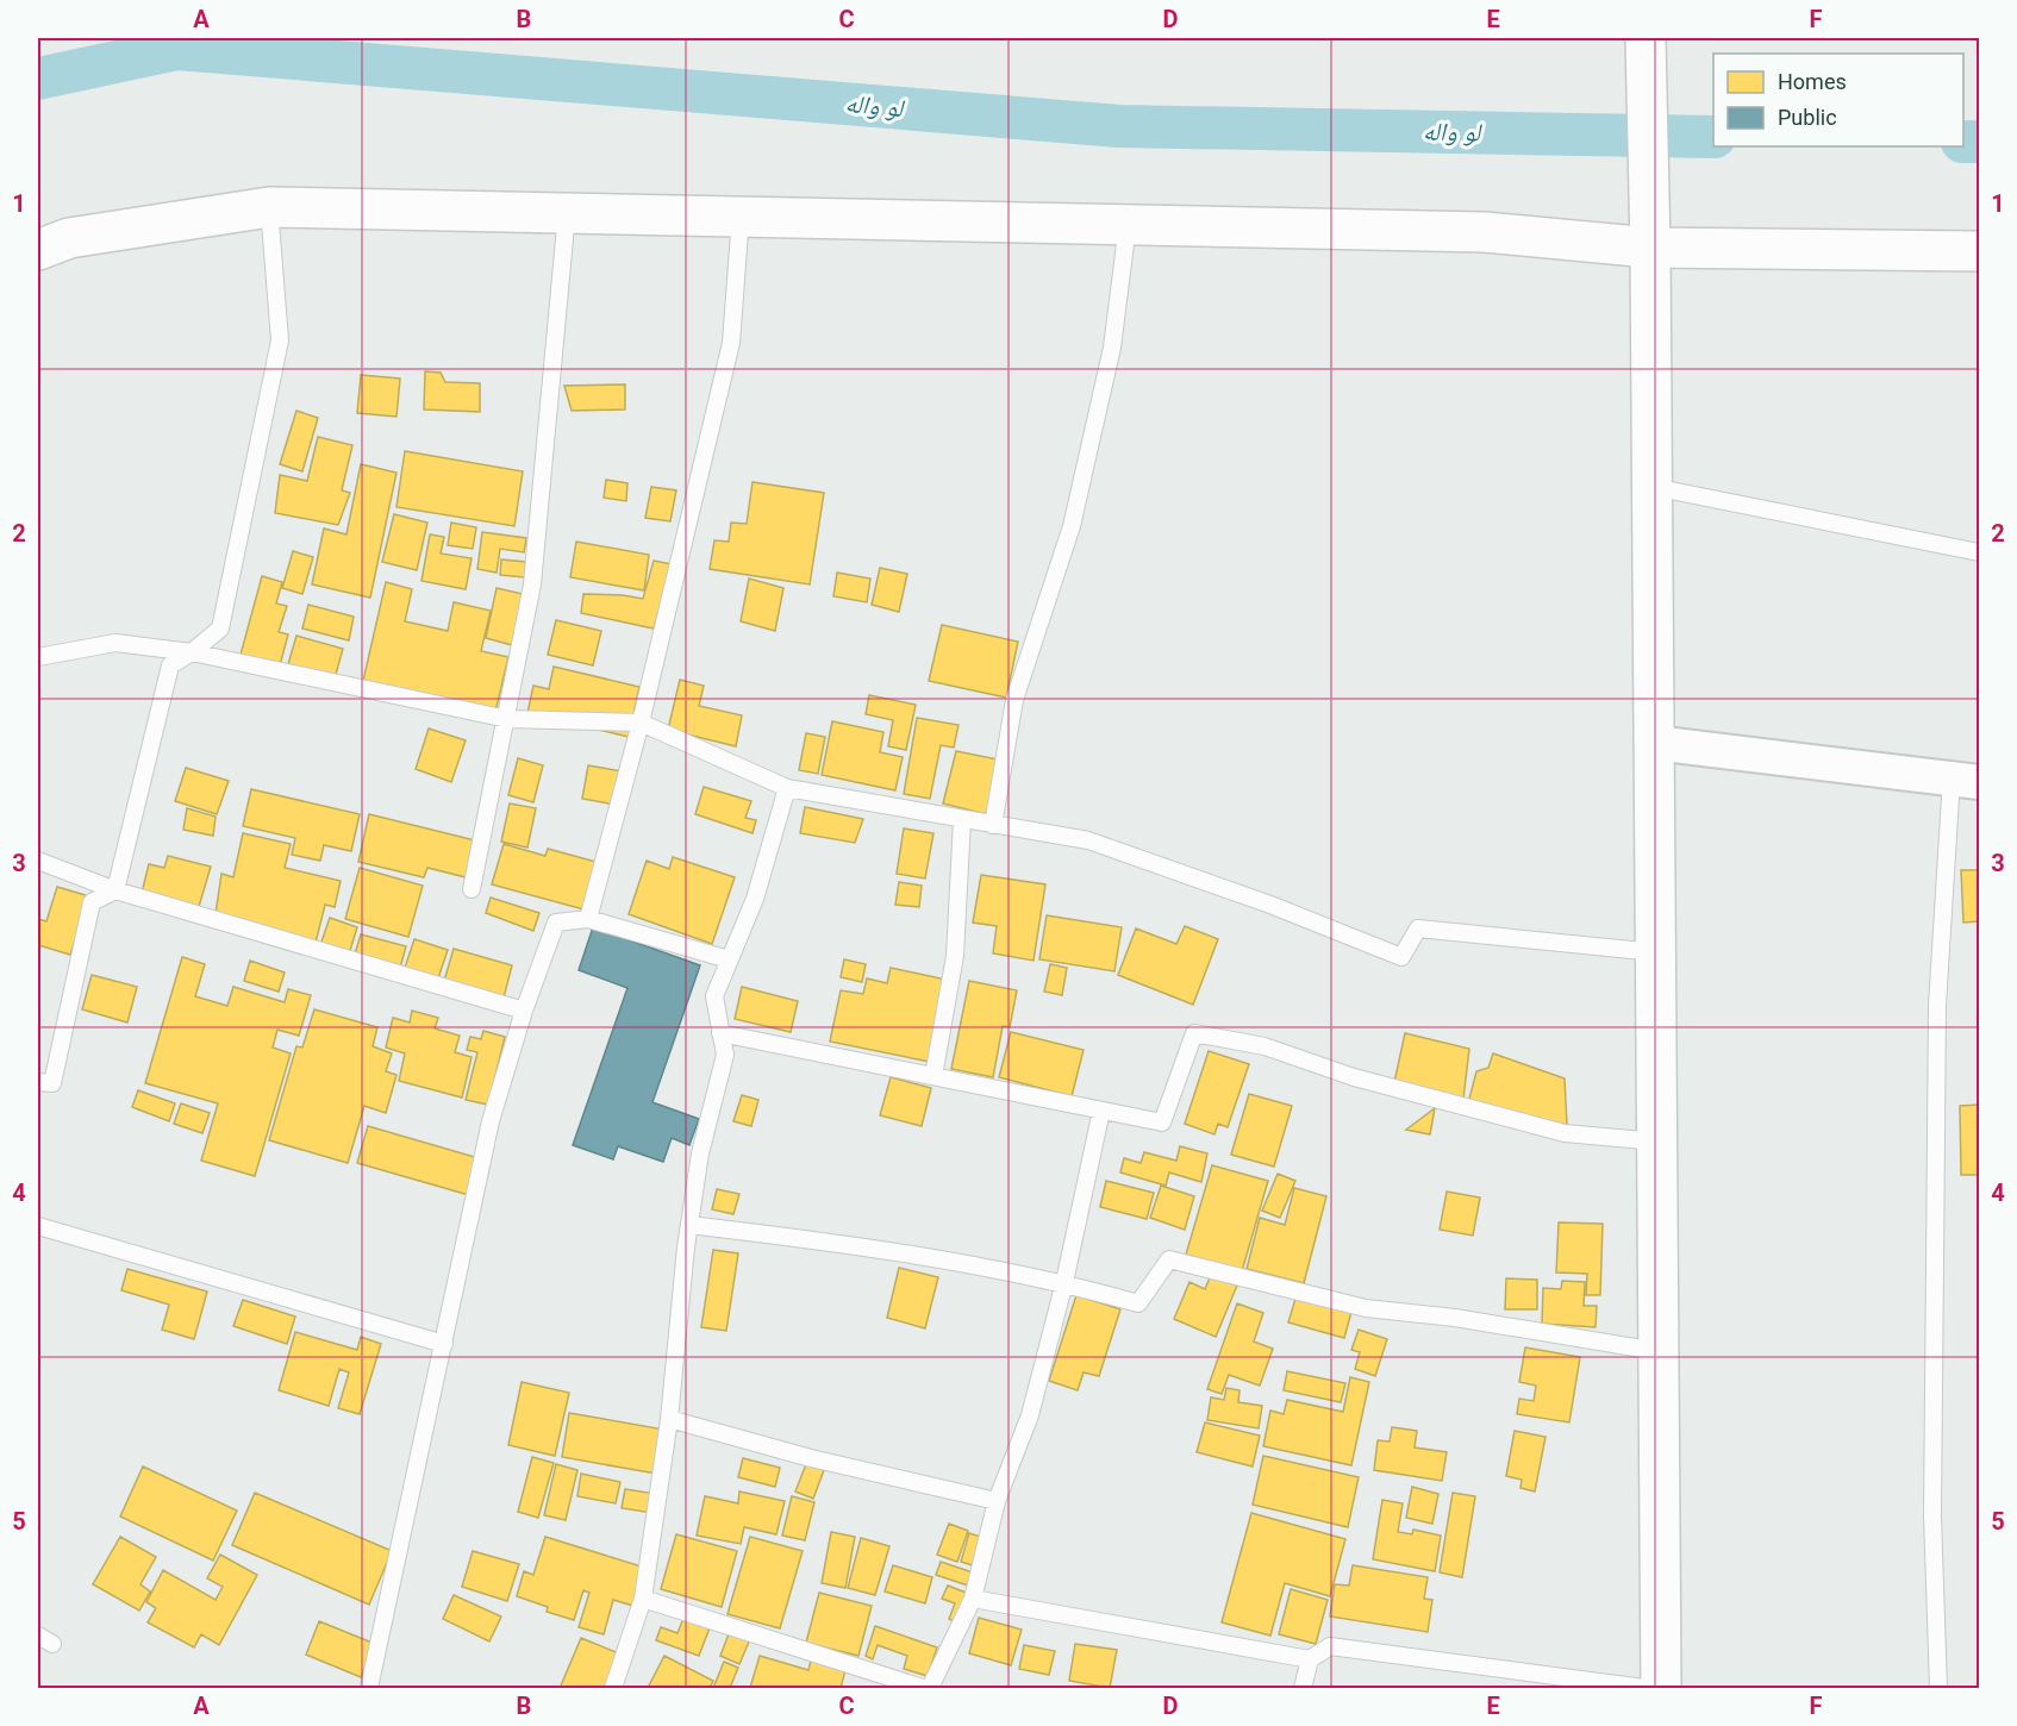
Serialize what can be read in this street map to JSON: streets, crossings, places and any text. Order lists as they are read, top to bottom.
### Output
{
  "water": ["لو واله"],
  "legend": ["Homes", "Public"],
  "grid": {
    "columns": [
      "A",
      "B",
      "C",
      "D",
      "E",
      "F"
    ],
    "rows": [
      "1",
      "2",
      "3",
      "4",
      "5"
    ]
  }
}
